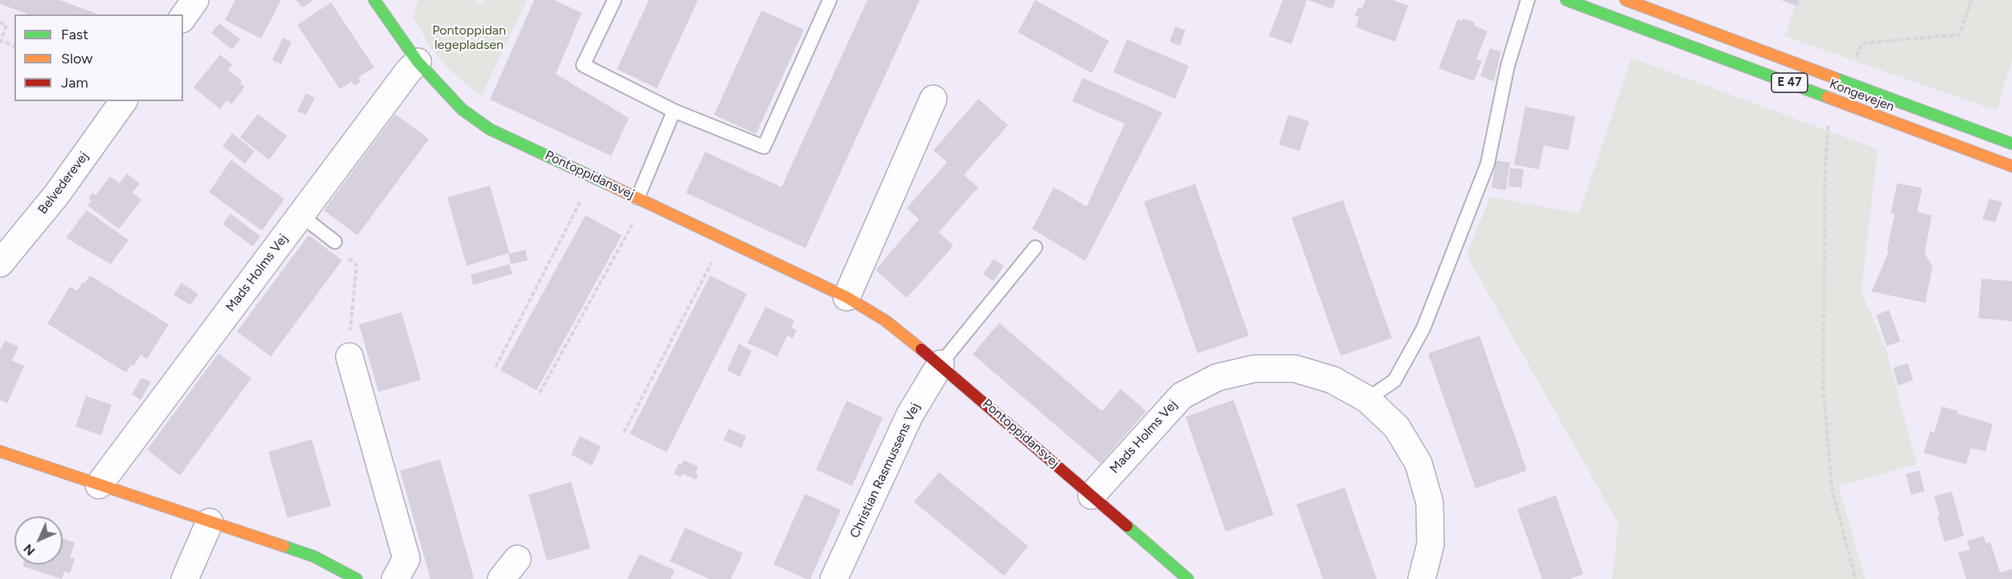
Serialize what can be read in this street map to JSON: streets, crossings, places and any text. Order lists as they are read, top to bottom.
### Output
{
  "streets": {
    "street": [
      "E 47",
      "Kongevejen",
      "Pontoppidansvej",
      "Belvederevej",
      "Mads Holms Vej",
      "Christian Rasmussens Vej"
    ]
  },
  "crossings": [
    ["Pontoppidansvej", "Mads Holms Vej"],
    ["Pontoppidansvej", "Christian Rasmussens Vej"]
  ],
  "parks": ["Pontoppidan legepladsen"],
  "legend": ["Fast", "Slow", "Jam"],
  "north": "bottom left"
}
